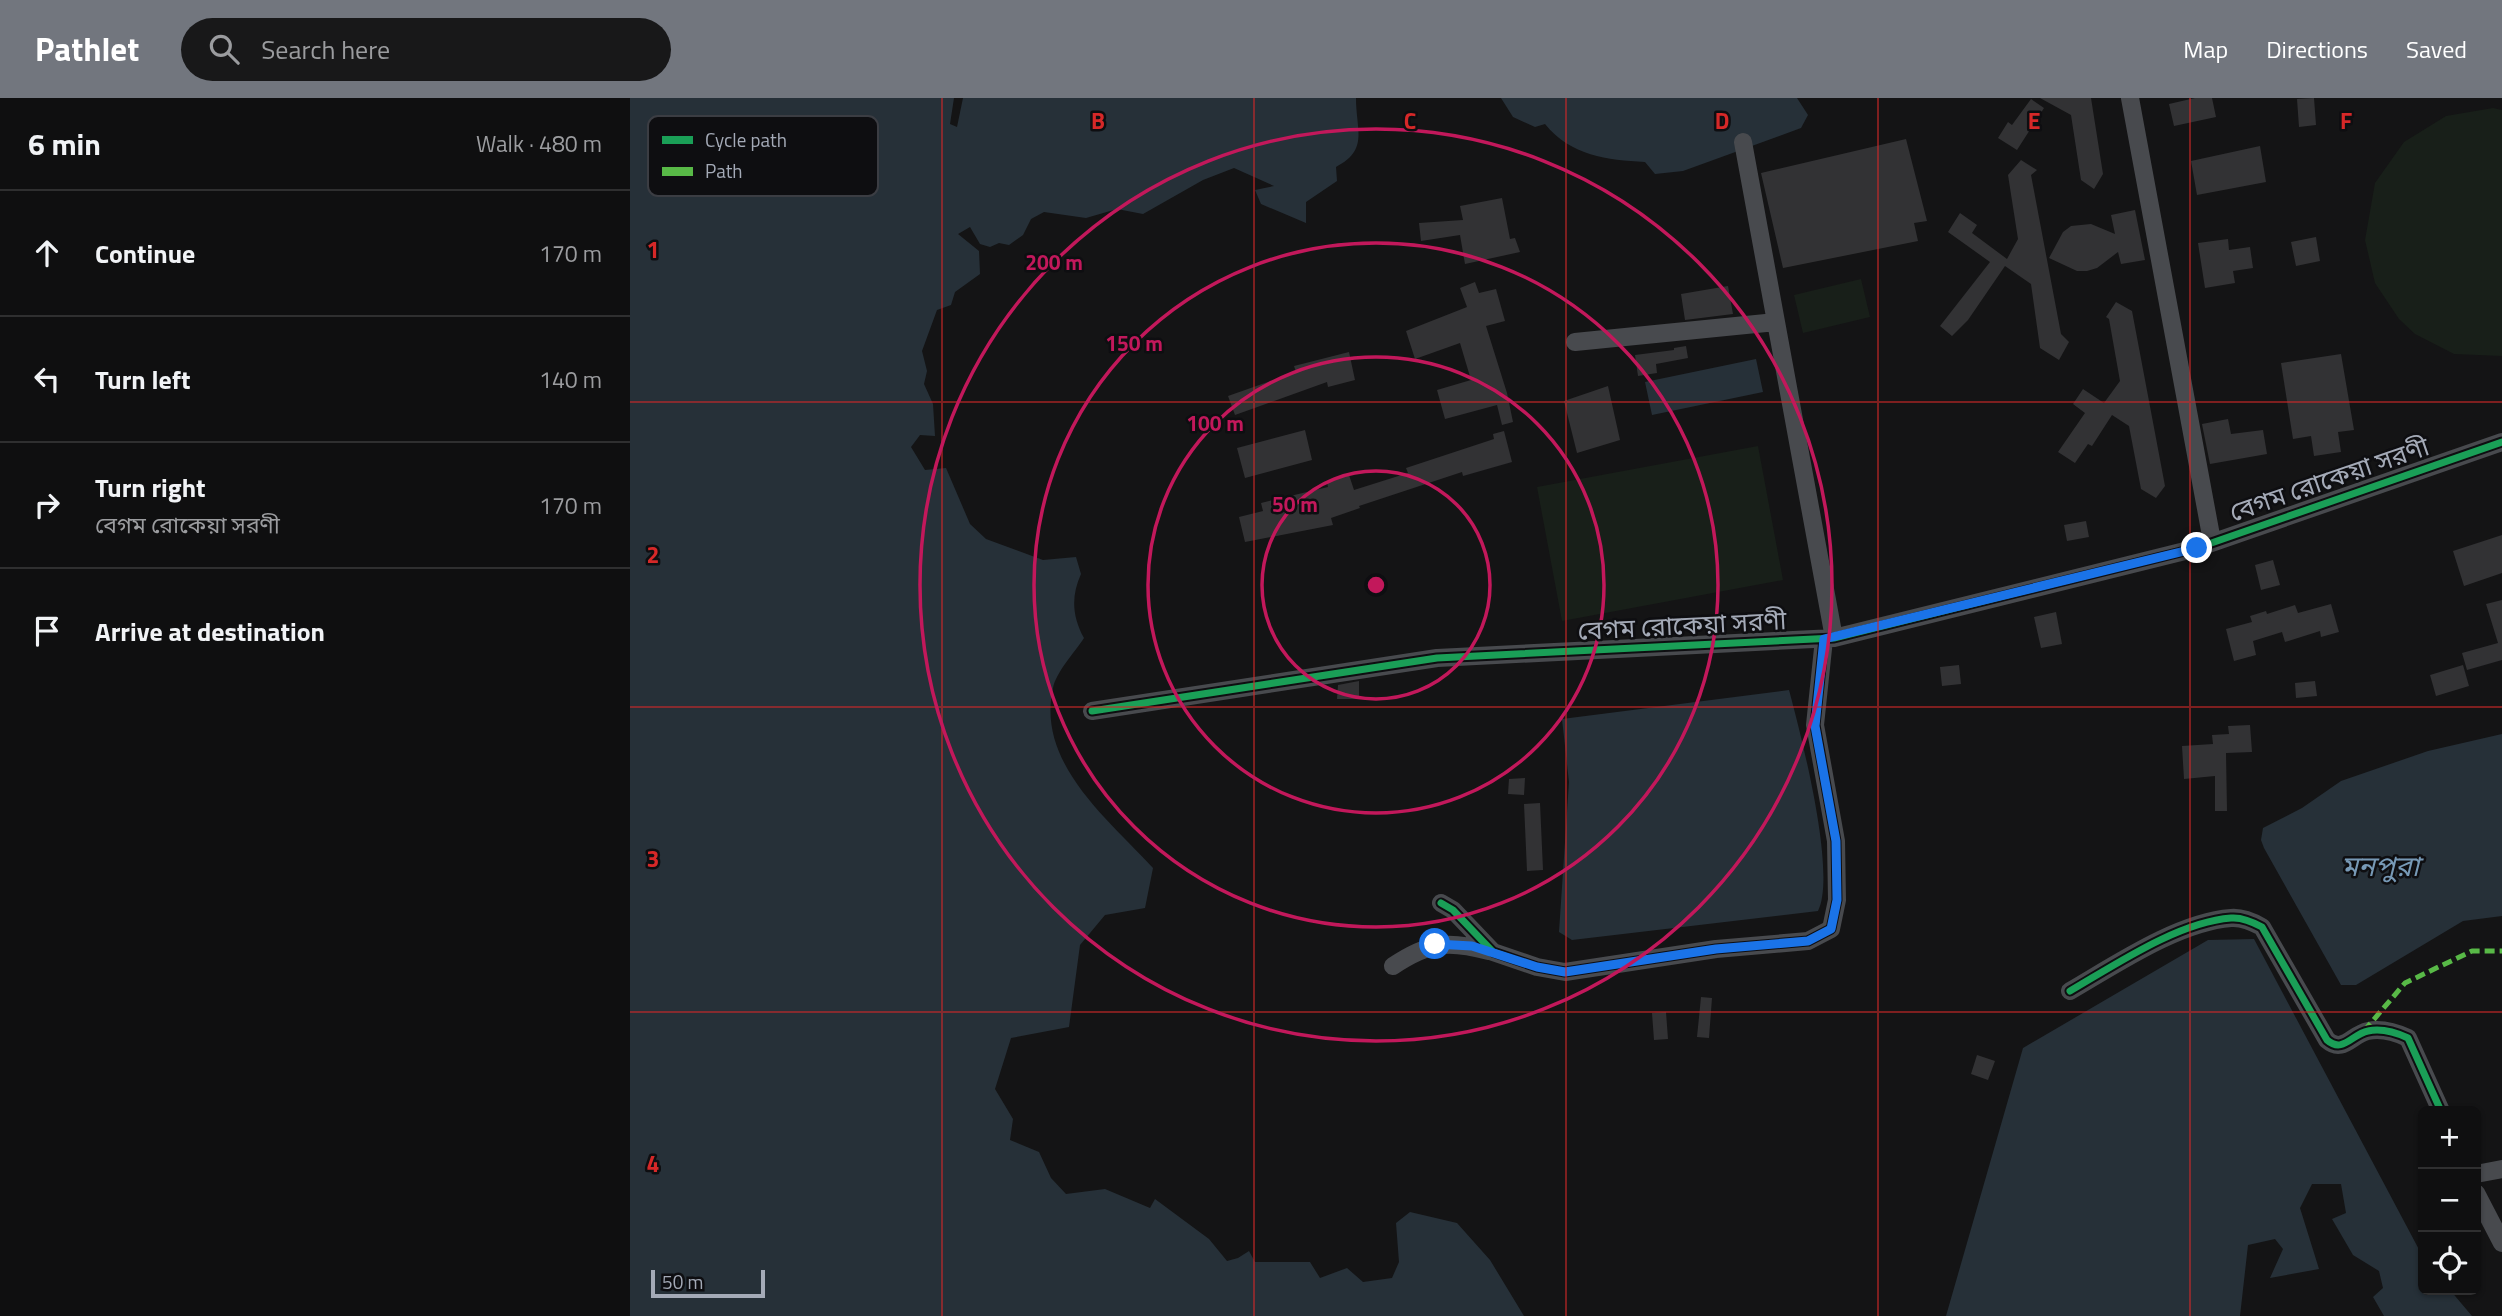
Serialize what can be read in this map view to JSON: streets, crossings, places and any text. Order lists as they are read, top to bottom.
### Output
{
  "streets": {
    "street": ["বেগম রোকেয়া সরণী"]
  },
  "water": ["মনপুরা"],
  "legend": ["Cycle path", "Path"],
  "scale_bar": "50 m",
  "page": {
    "header": "Pathlet",
    "search": "Search here",
    "nav": ["Map", "Directions", "Saved"],
    "heading": ["6 min", "Walk · 480 m"],
    "list": [
      ["Continue", "170 m"],
      ["Turn left", "140 m"],
      ["Turn right", "বেগম রোকেয়া সরণী", "170 m"],
      "Arrive at destination"
    ],
    "map_buttons": ["+", "−"],
    "scale": "50 m"
  },
  "grid": {
    "columns": [
      "B",
      "C",
      "D",
      "E",
      "F"
    ],
    "rows": [
      "1",
      "2",
      "3",
      "4"
    ]
  },
  "rings": [
    "200 m",
    "150 m",
    "100 m",
    "50 m"
  ]
}
